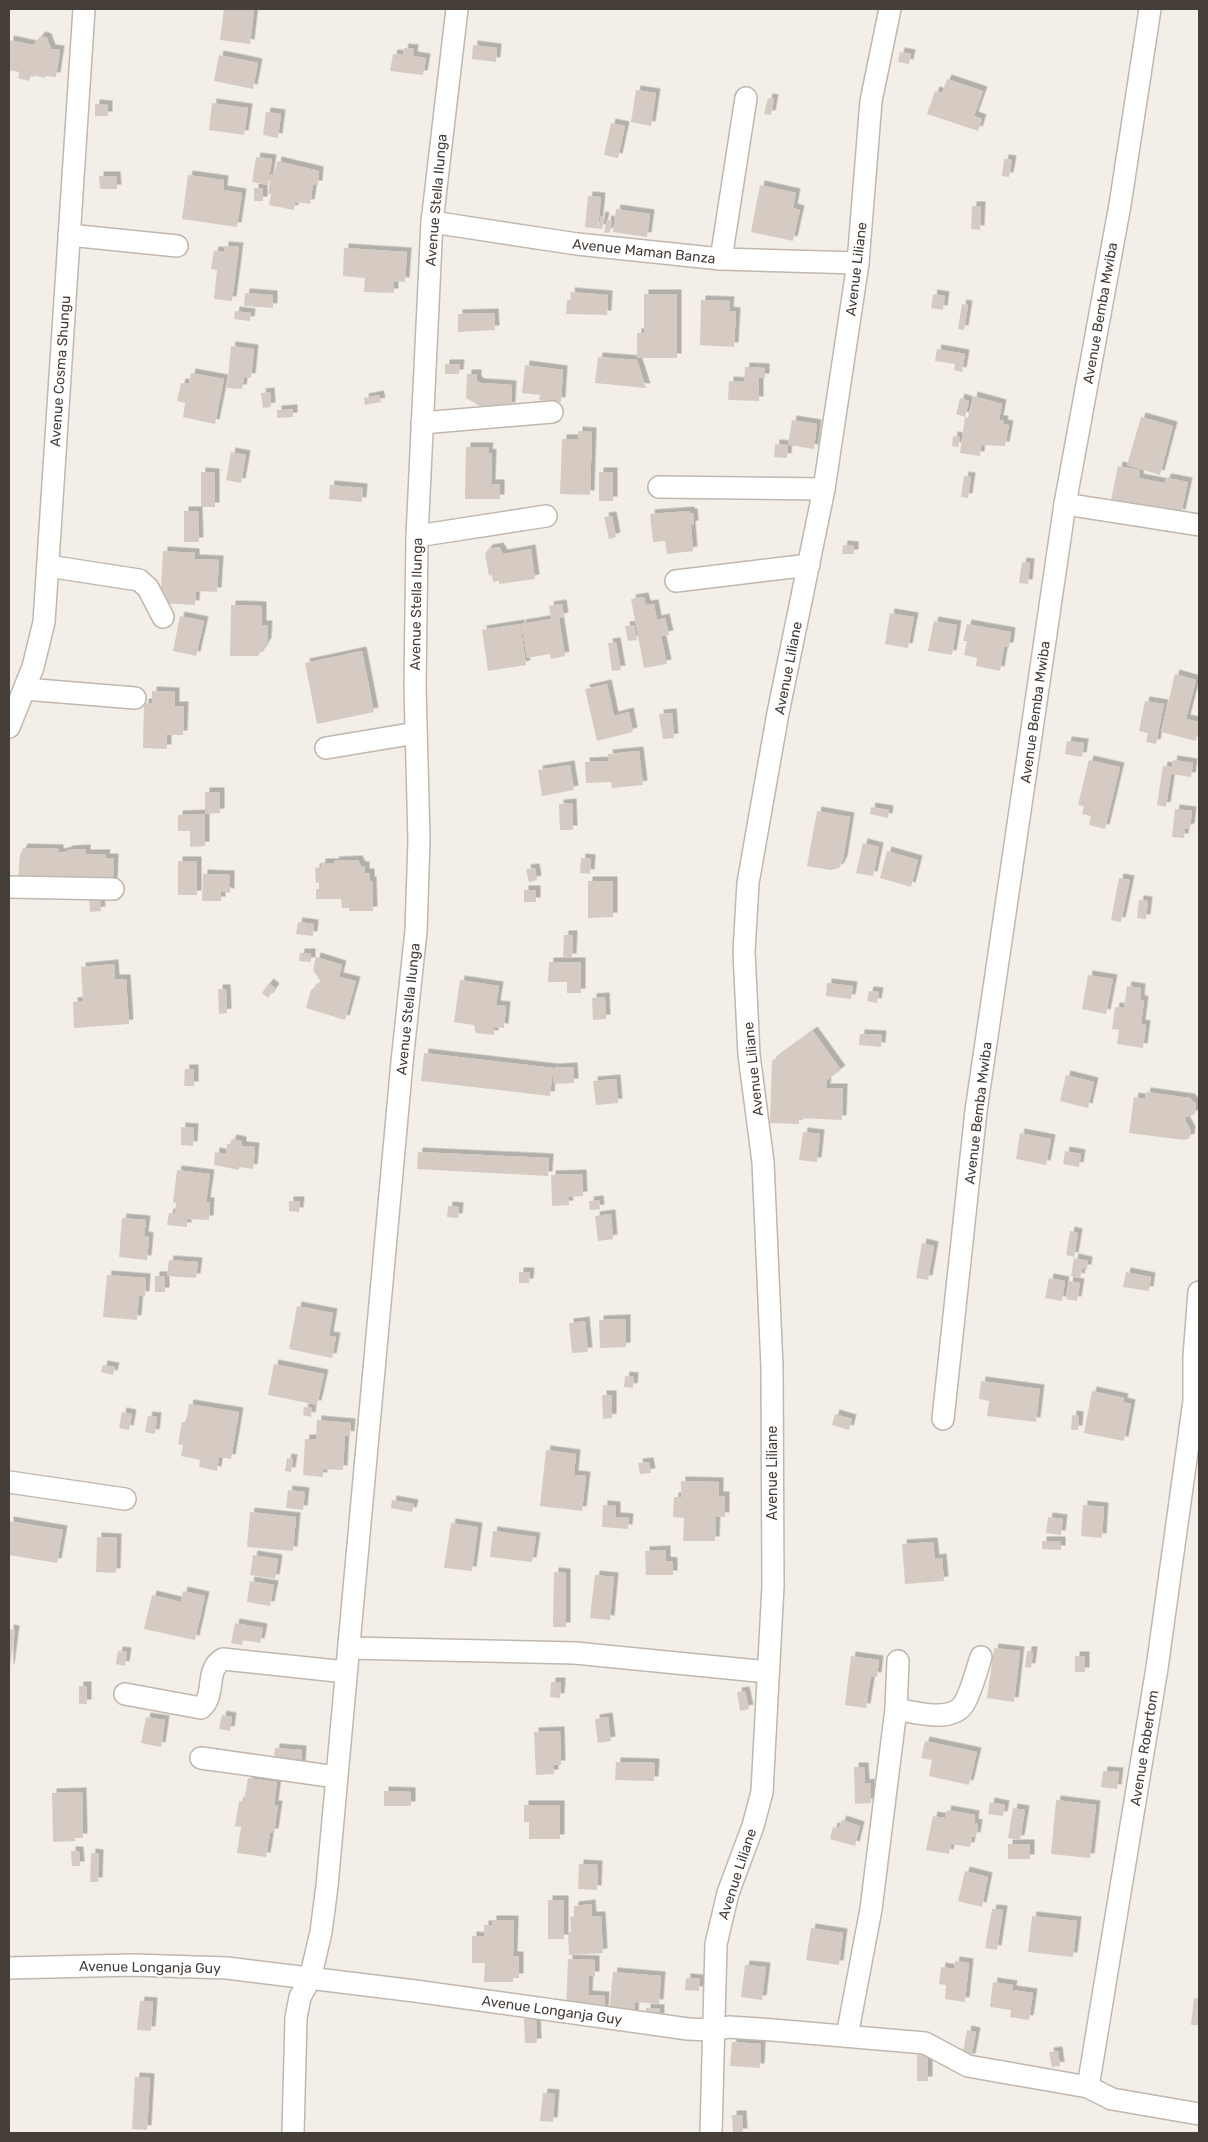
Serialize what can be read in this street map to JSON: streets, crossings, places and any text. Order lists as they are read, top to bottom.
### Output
{
  "streets": {
    "street": [
      "Avenue Stella Ilunga",
      "Avenue Maman Banza",
      "Avenue Liliane",
      "Avenue Bemba Mwiba",
      "Avenue Cosma Shungu",
      "Avenue Robertom",
      "Avenue Longanja Guy"
    ]
  },
  "crossings": [
    ["Avenue Stella Ilunga", "Avenue Maman Banza"],
    ["Avenue Stella Ilunga", "Avenue Longanja Guy"],
    ["Avenue Maman Banza", "Avenue Liliane"],
    ["Avenue Liliane", "Avenue Longanja Guy"],
    ["Avenue Robertom", "Avenue Longanja Guy"]
  ]
}
